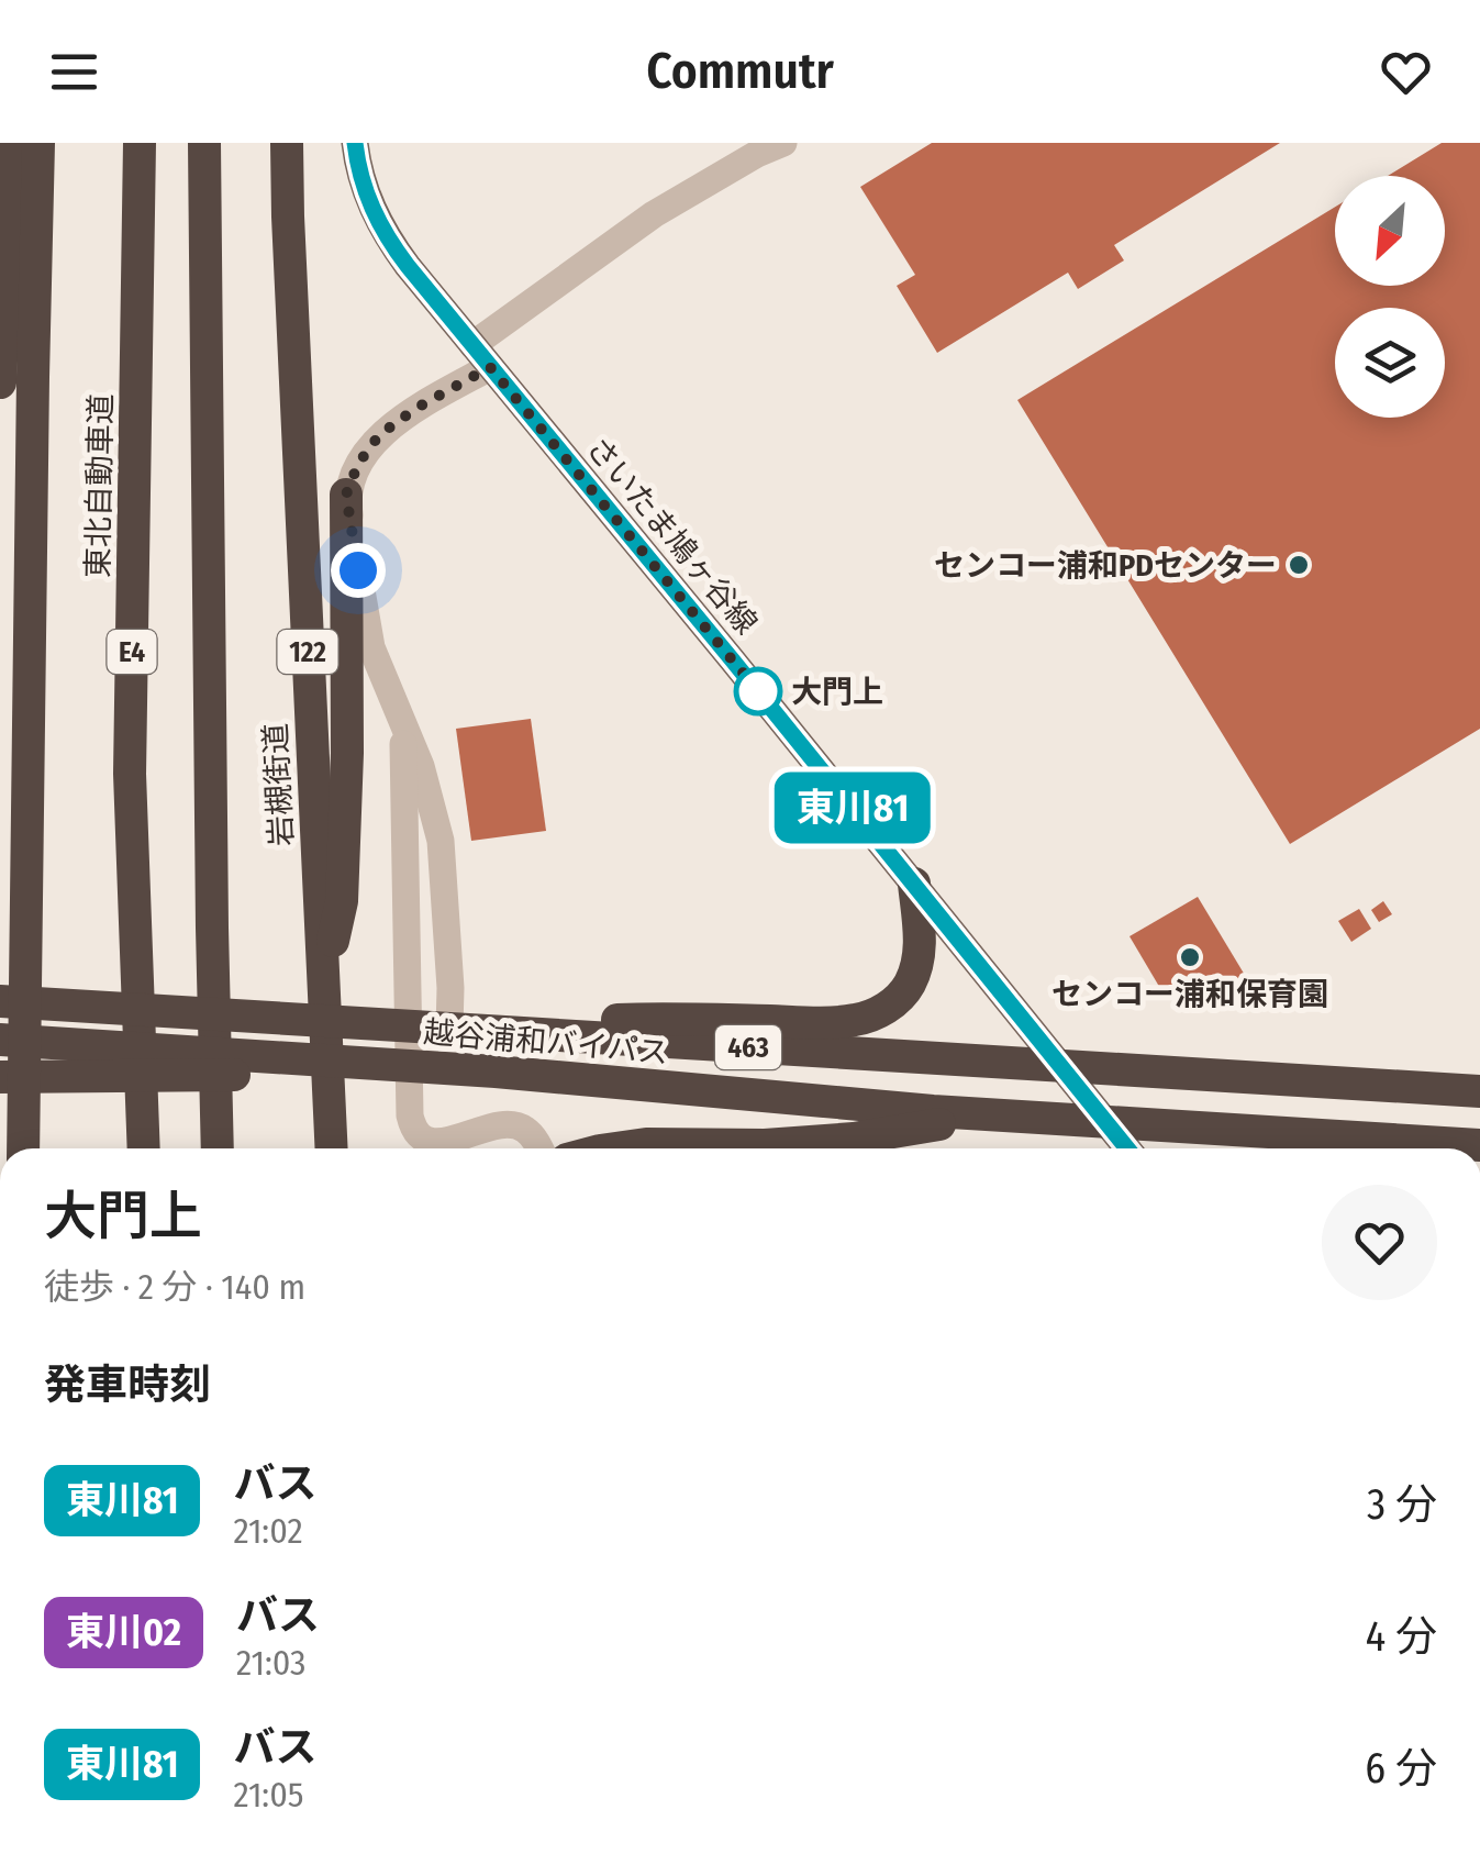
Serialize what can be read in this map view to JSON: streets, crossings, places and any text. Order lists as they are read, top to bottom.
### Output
{
  "streets": {
    "highway": [
      "東北自動車道",
      "E4",
      "122",
      "岩槻街道",
      "越谷浦和バイパス",
      "463"
    ],
    "main road": ["さいたま鳩ヶ谷線"]
  },
  "crossings": [
    ["さいたま鳩ヶ谷線", "越谷浦和バイパス"]
  ],
  "places": ["センコー浦和PDセンター", "大門上", "センコー浦和保育園"],
  "lines": ["bus line 東川81"],
  "north": "bottom left",
  "page": {
    "header": "Commutr",
    "on_map": "東川81",
    "heading": [
      ["大門上", "徒歩 · 2 分 · 140 m"],
      "発車時刻"
    ],
    "list": [
      {
        "mark": "東川81",
        "name": "バス",
        "note": "21:02",
        "value": "3 分"
      },
      {
        "mark": "東川02",
        "name": "バス",
        "note": "21:03",
        "value": "4 分"
      },
      {
        "mark": "東川81",
        "name": "バス",
        "note": "21:05",
        "value": "6 分"
      }
    ]
  }
}
